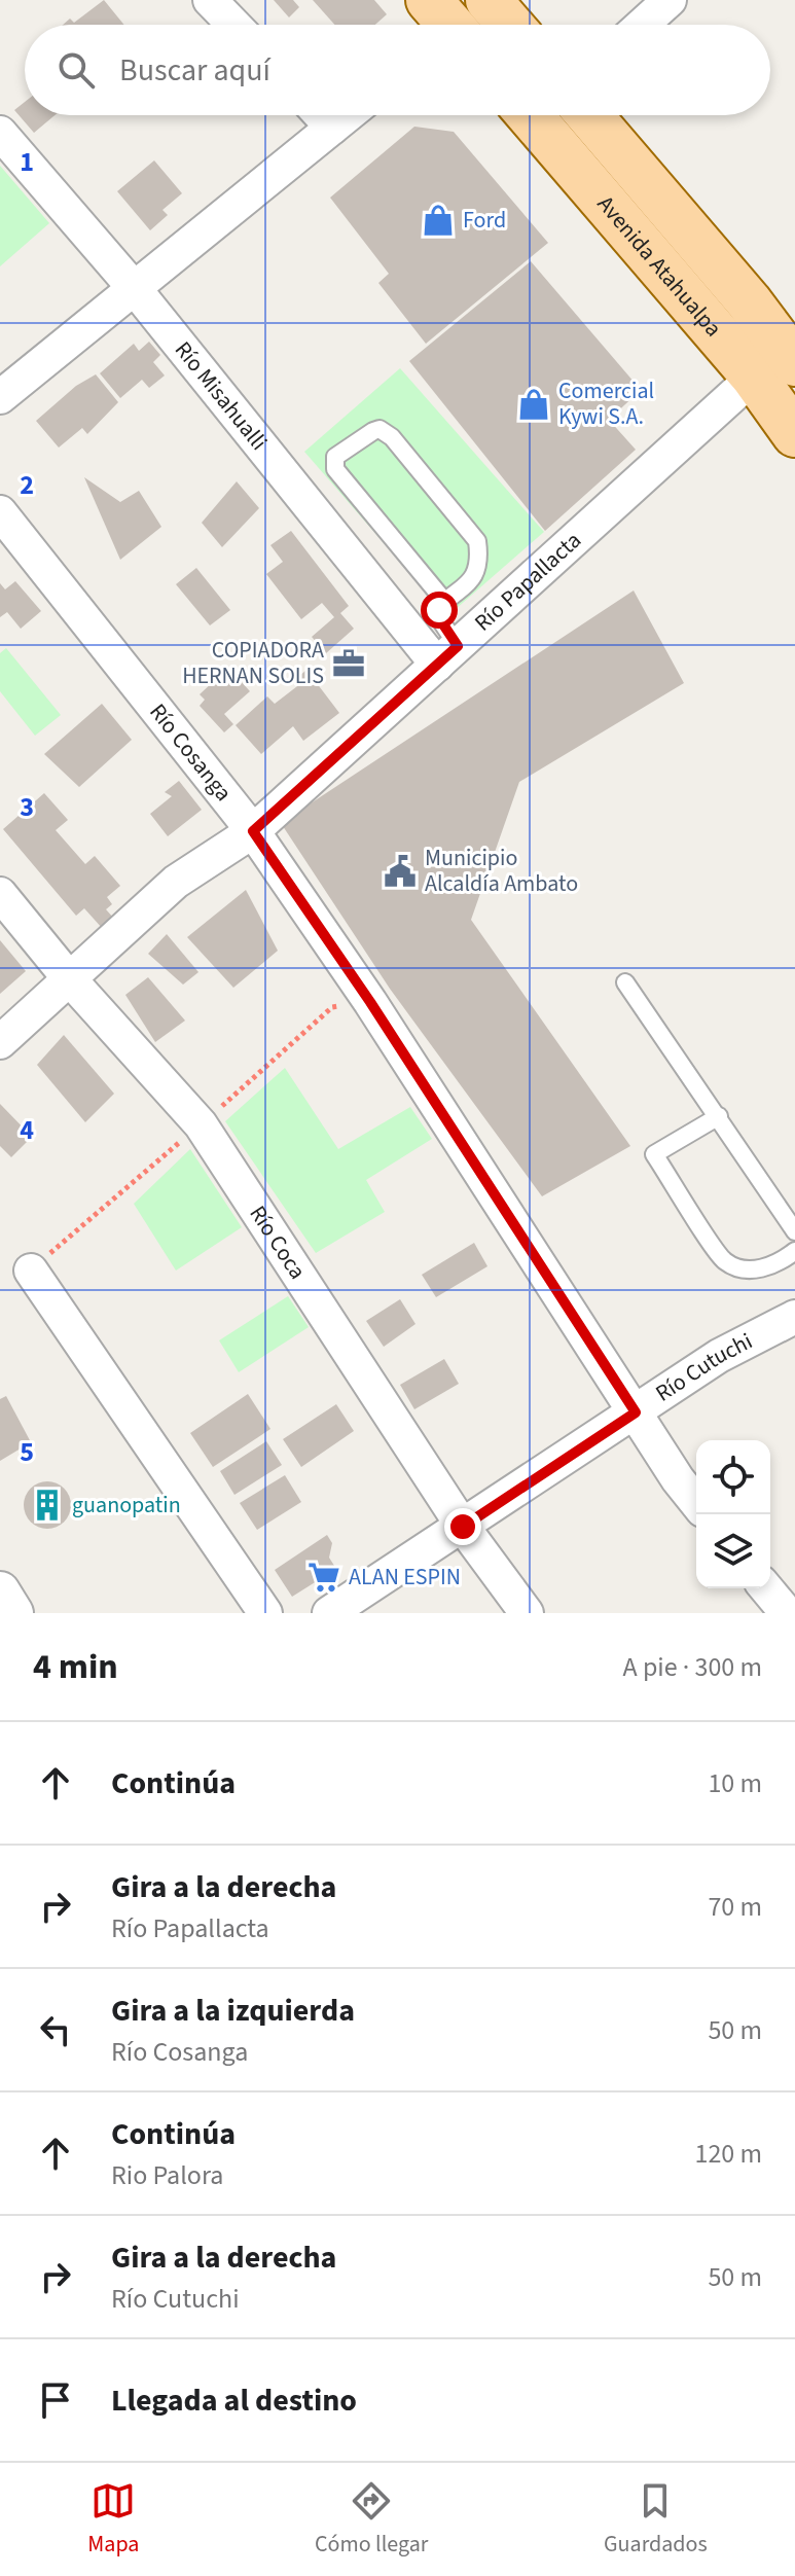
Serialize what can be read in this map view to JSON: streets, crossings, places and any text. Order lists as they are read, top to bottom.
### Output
{
  "streets": {
    "main road": ["Avenida Atahualpa"],
    "street": [
      "Río Misahualli",
      "Río Papallacta",
      "Río Cosanga",
      "Río Coca",
      "Río Cutuchi"
    ]
  },
  "crossings": [
    ["Avenida Atahualpa", "Río Papallacta"],
    ["Río Misahualli", "Río Papallacta"],
    ["Río Papallacta", "Río Cosanga"],
    ["Río Papallacta", "Río Coca"],
    ["Río Cosanga", "Río Cutuchi"],
    ["Río Coca", "Río Cutuchi"]
  ],
  "places": {
    "shop": ["Ford", "Comercial Kywi S.A."],
    "office": ["COPIADORA HERNAN SOLIS"],
    "public building": ["Municipio Alcaldía Ambato"],
    "building": ["guanopatin"],
    "supermarket": ["ALAN ESPIN"]
  },
  "page": {
    "search": "Buscar aquí",
    "heading": ["4 min", "A pie · 300 m"],
    "list": [
      ["Continúa", "10 m"],
      ["Gira a la derecha", "Río Papallacta", "70 m"],
      ["Gira a la izquierda", "Río Cosanga", "50 m"],
      ["Continúa", "Rio Palora", "120 m"],
      ["Gira a la derecha", "Río Cutuchi", "50 m"],
      "Llegada al destino"
    ],
    "nav": ["Mapa", "Cómo llegar", "Guardados"]
  },
  "grid": {
    "rows": [
      "1",
      "2",
      "3",
      "4",
      "5"
    ]
  }
}
